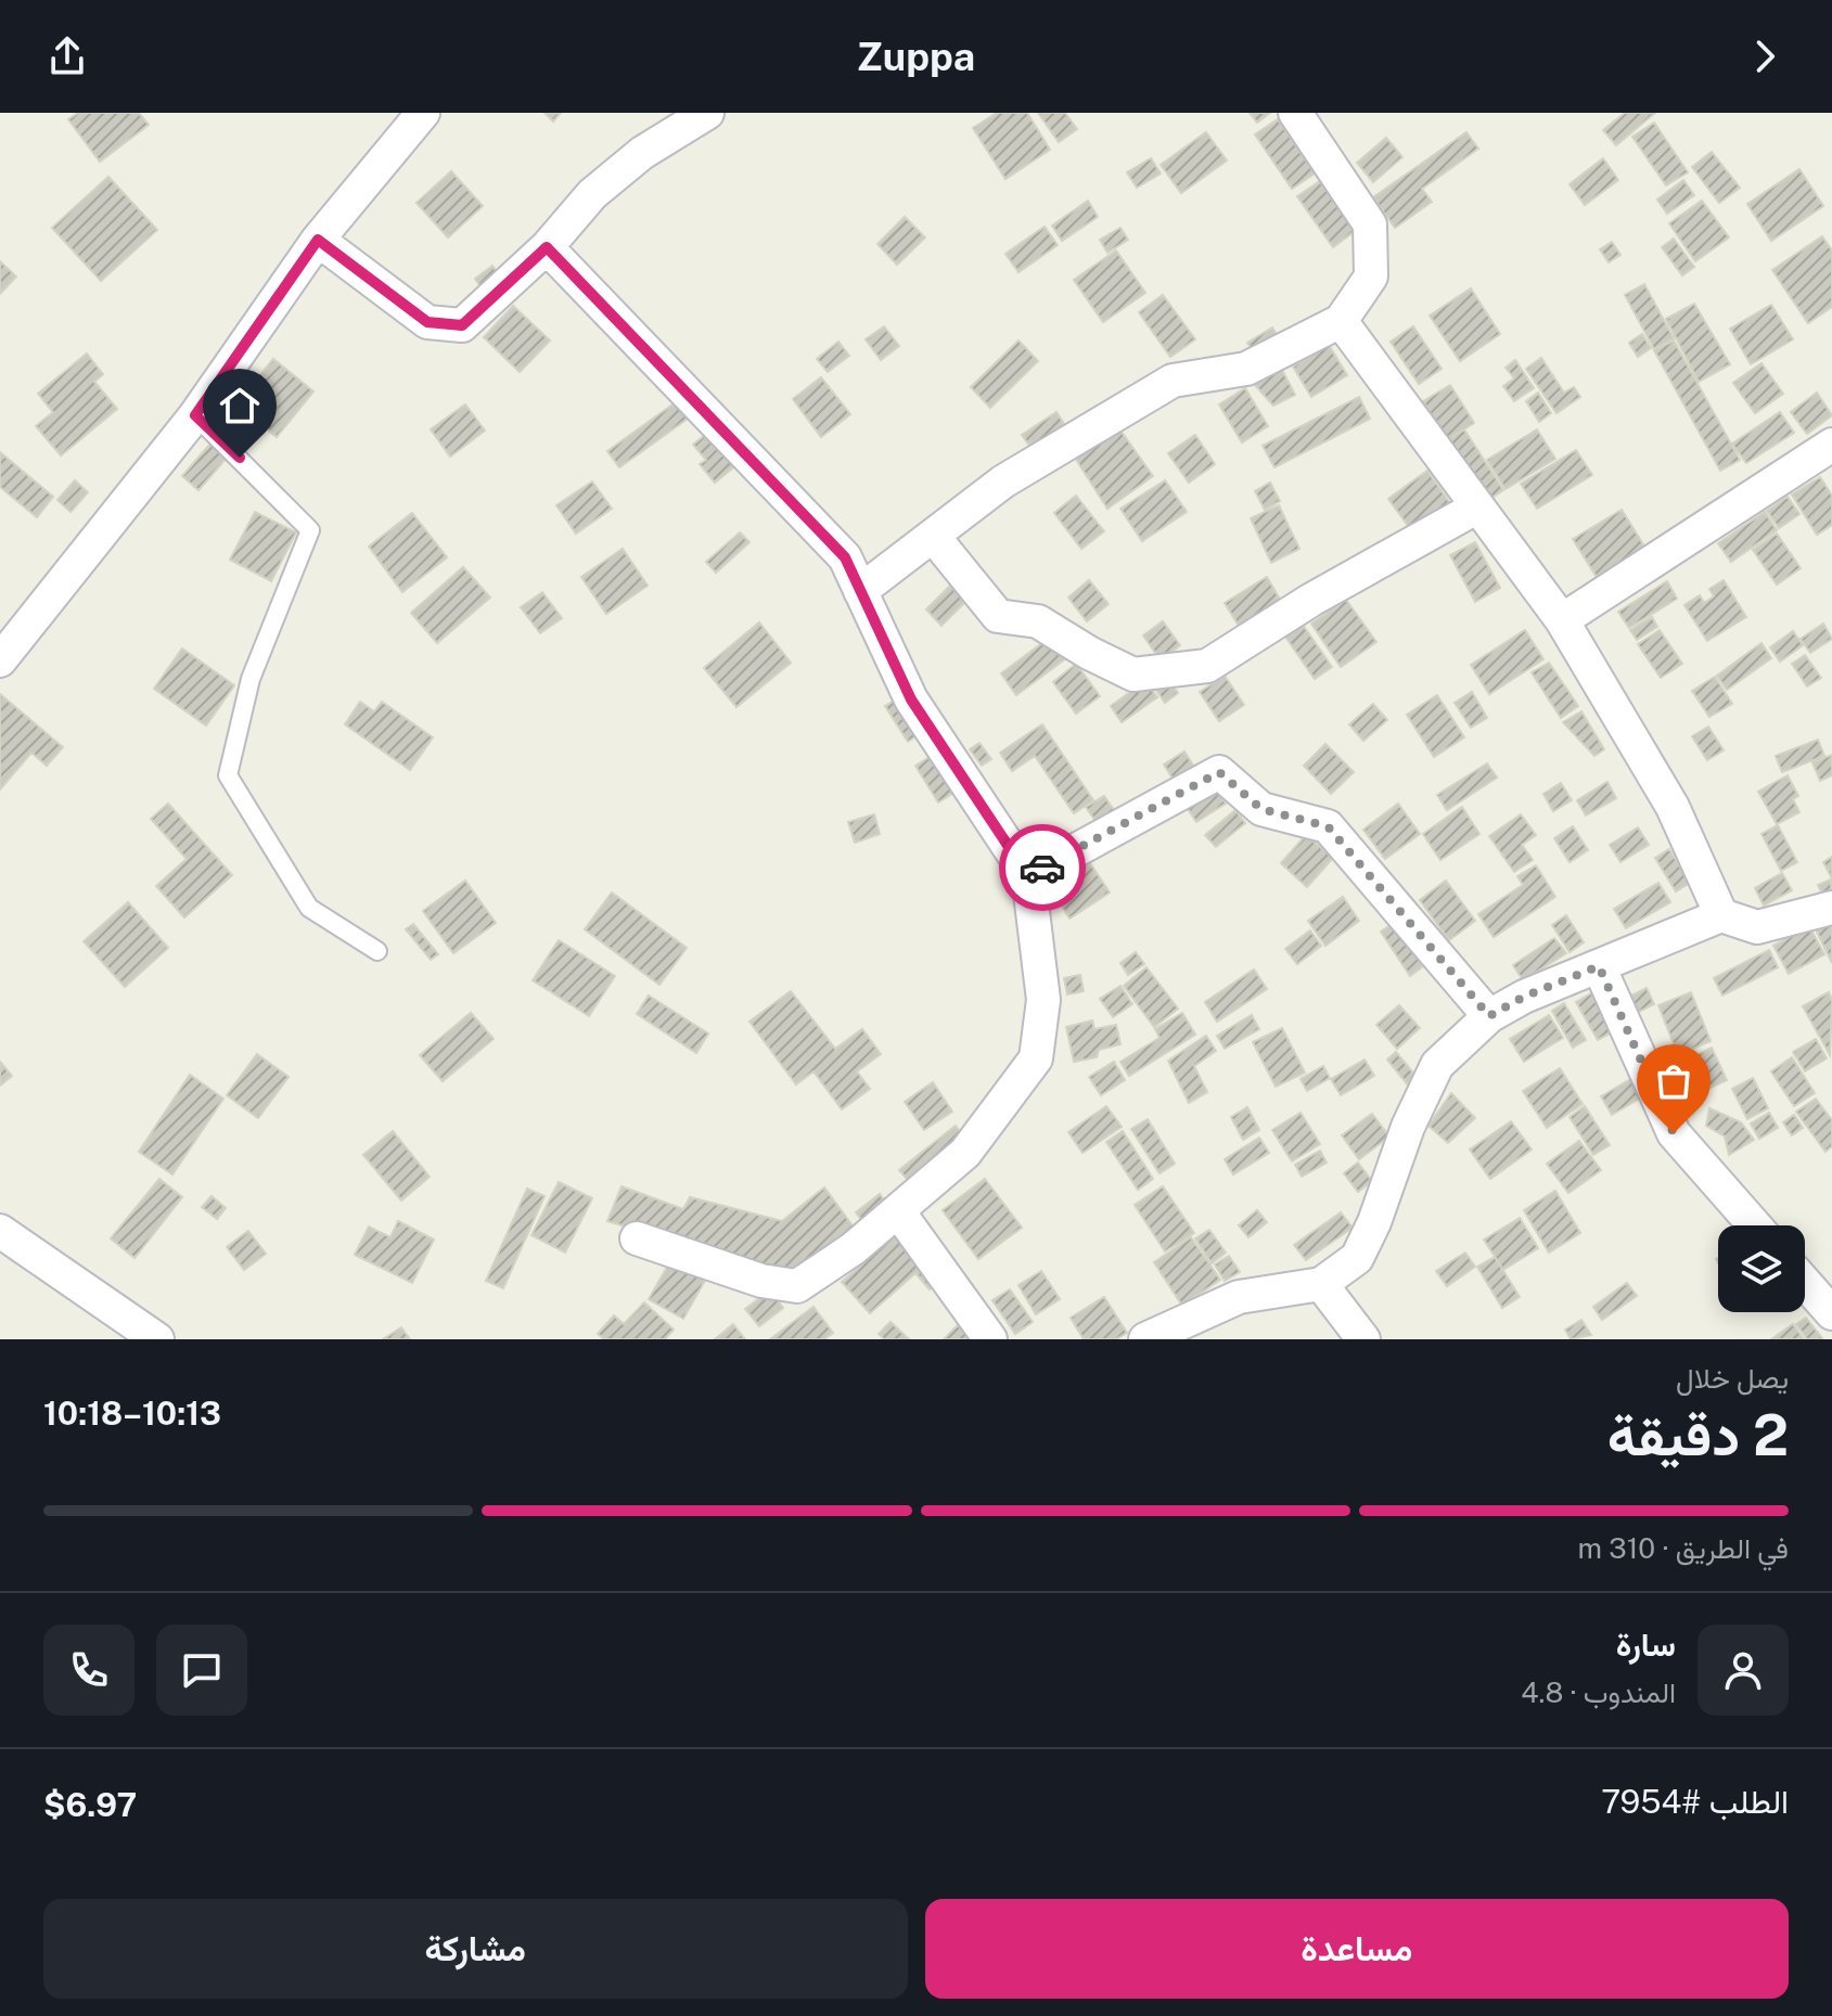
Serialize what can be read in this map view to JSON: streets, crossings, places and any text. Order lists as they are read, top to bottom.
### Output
{
  "page": {
    "header": "Zuppa",
    "heading": ["2 دقيقة", "يصل خلال", "10:13–10:18"],
    "panel": [
      "سارة",
      "المندوب · 4.8",
      "الطلب #7954",
      "$6.97"
    ],
    "bar": "في الطريق · 310 m",
    "buttons": ["مساعدة", "مشاركة"]
  }
}
